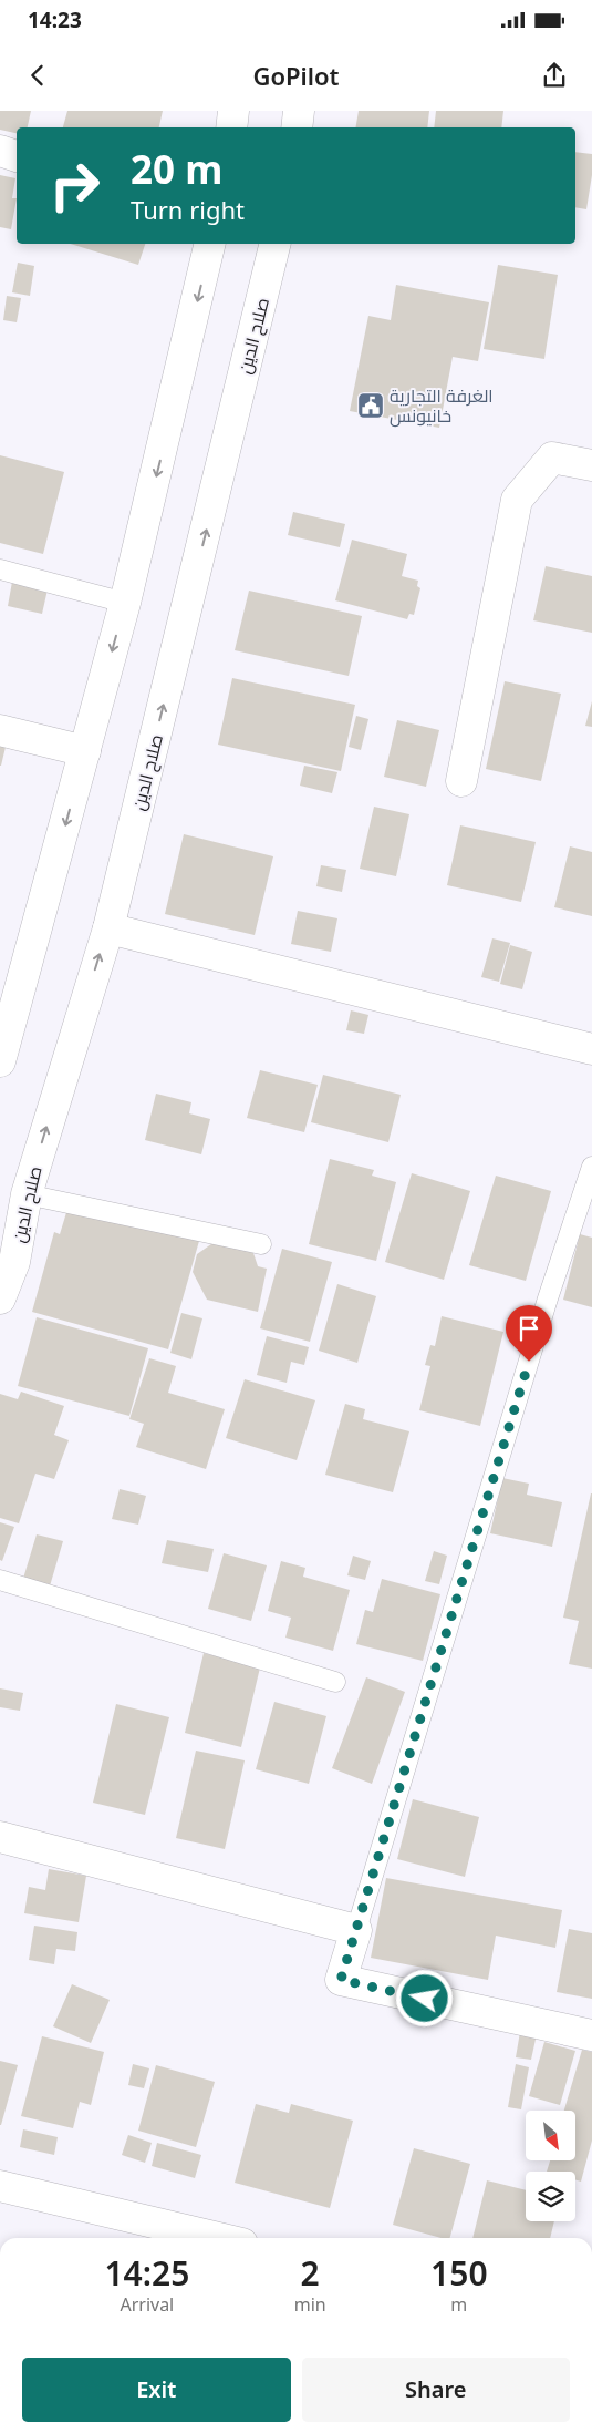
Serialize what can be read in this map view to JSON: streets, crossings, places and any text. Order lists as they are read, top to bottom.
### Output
{
  "streets": {
    "main road": ["صلاح الدين"]
  },
  "places": {
    "public building": ["الغرفة التجارية خانيونس"]
  },
  "north": "bottom right",
  "page": {
    "status": "14:23",
    "header": "GoPilot",
    "turn": ["20 m", "Turn right"],
    "eta": [
      "14:25",
      "Arrival",
      "2",
      "min",
      "150",
      "m"
    ],
    "buttons": ["Exit", "Share"]
  }
}
